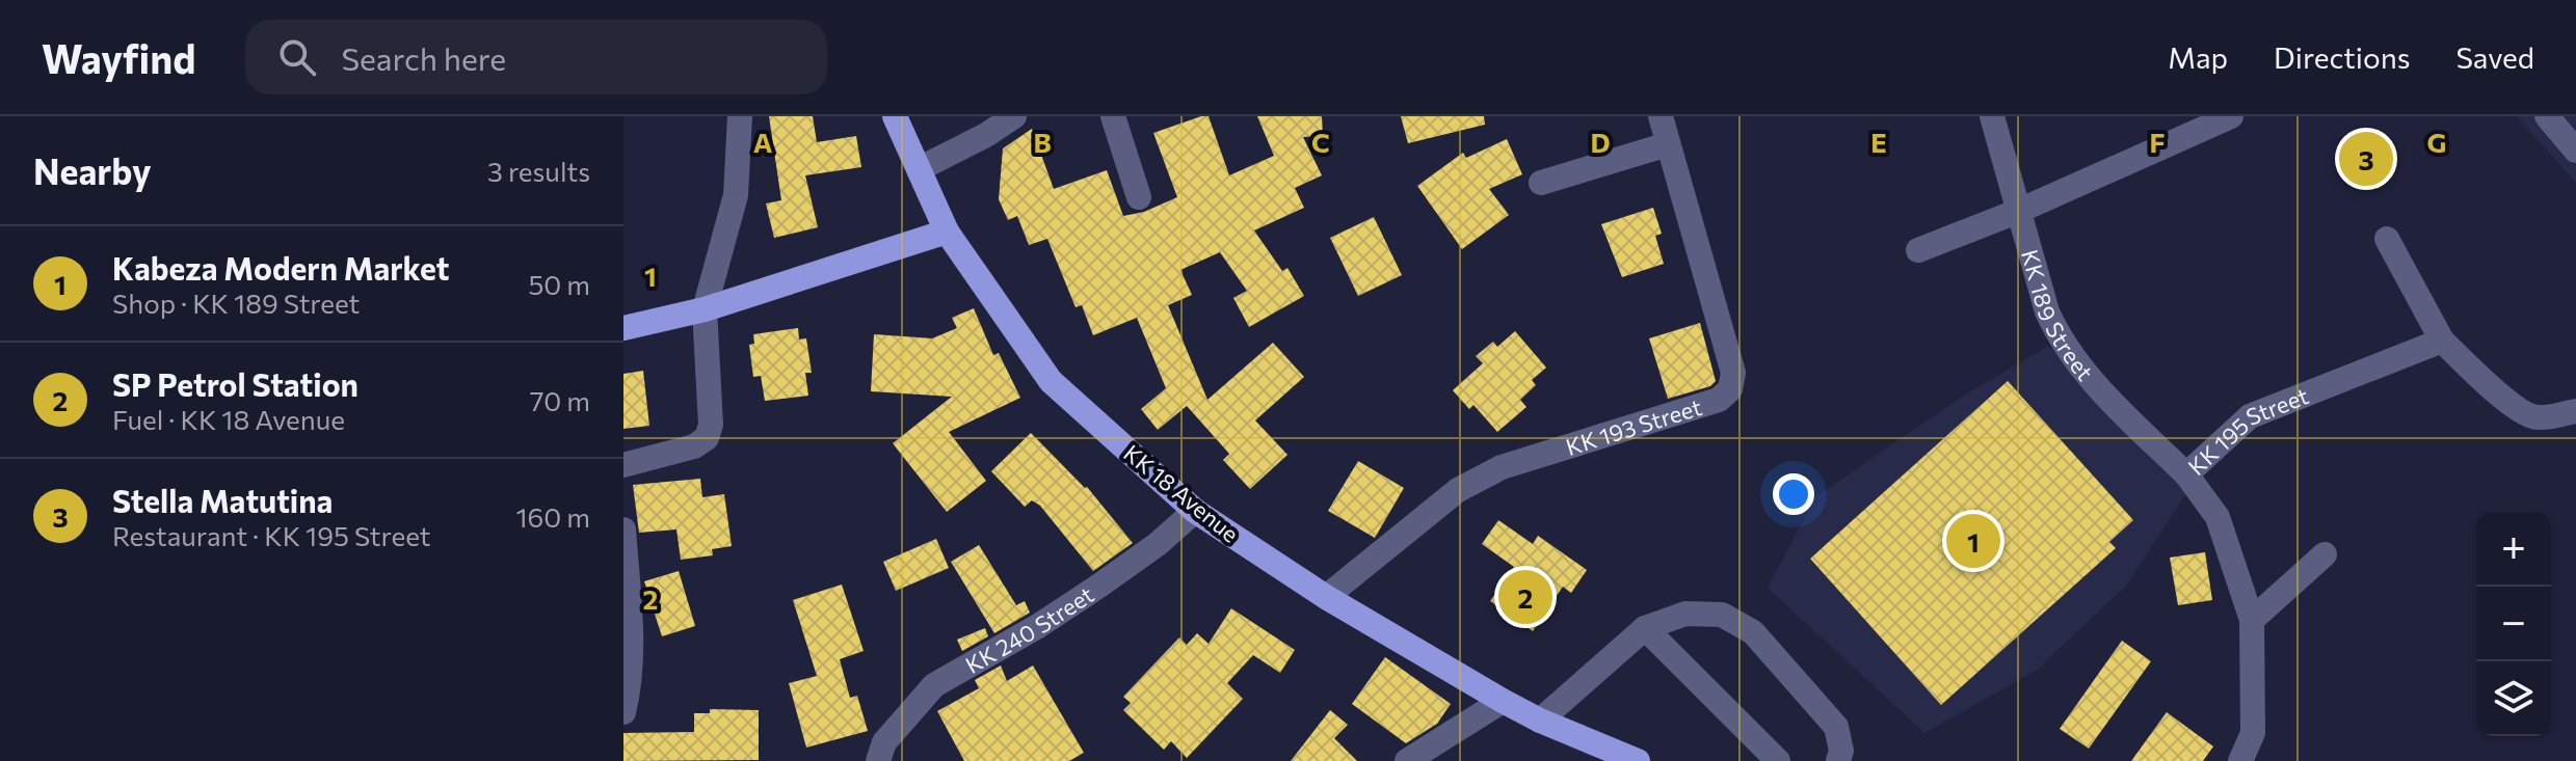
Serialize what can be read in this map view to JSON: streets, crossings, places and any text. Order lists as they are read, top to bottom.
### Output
{
  "streets": {
    "main road": ["KK 18 Avenue"],
    "street": [
      "KK 189 Street",
      "KK 193 Street",
      "KK 195 Street",
      "KK 240 Street"
    ]
  },
  "crossings": [
    ["KK 189 Street", "KK 195 Street"],
    ["KK 193 Street", "KK 18 Avenue"],
    ["KK 18 Avenue", "KK 240 Street"]
  ],
  "page": {
    "header": "Wayfind",
    "search": "Search here",
    "nav": ["Map", "Directions", "Saved"],
    "heading": ["Nearby", "3 results"],
    "pins": ["3", "1", "2"],
    "list": [
      {
        "mark": "1",
        "name": "Kabeza Modern Market",
        "note": "Shop · KK 189 Street",
        "value": "50 m"
      },
      {
        "mark": "2",
        "name": "SP Petrol Station",
        "note": "Fuel · KK 18 Avenue",
        "value": "70 m"
      },
      {
        "mark": "3",
        "name": "Stella Matutina",
        "note": "Restaurant · KK 195 Street",
        "value": "160 m"
      }
    ],
    "map_buttons": ["+", "−"]
  },
  "grid": {
    "columns": [
      "A",
      "B",
      "C",
      "D",
      "E",
      "F",
      "G"
    ],
    "rows": ["1", "2"]
  }
}
